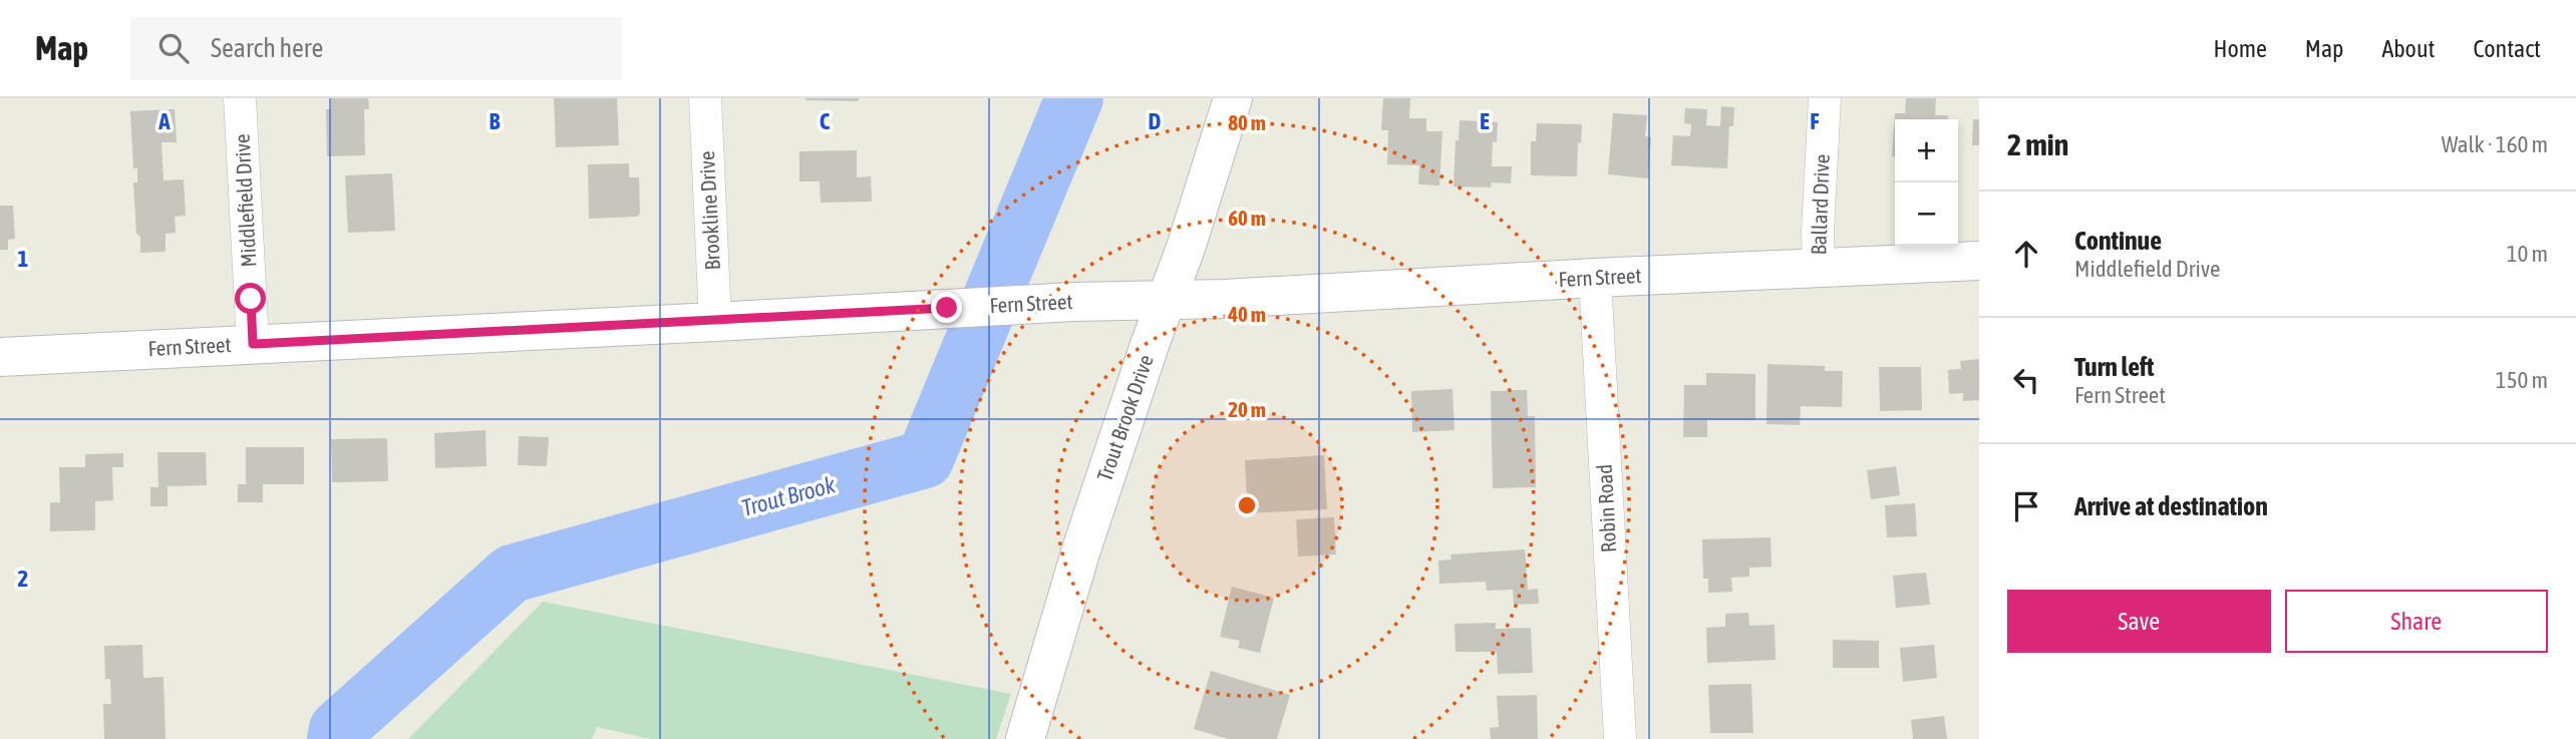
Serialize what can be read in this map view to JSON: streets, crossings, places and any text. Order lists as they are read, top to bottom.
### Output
{
  "streets": {
    "street": [
      "Middlefield Drive",
      "Ballard Drive",
      "Brookline Drive",
      "Fern Street",
      "Trout Brook Drive",
      "Robin Road"
    ]
  },
  "crossings": [
    ["Middlefield Drive", "Fern Street"],
    ["Ballard Drive", "Fern Street"],
    ["Brookline Drive", "Fern Street"],
    ["Fern Street", "Trout Brook Drive"],
    ["Fern Street", "Robin Road"]
  ],
  "water": ["Trout Brook"],
  "page": {
    "header": "Map",
    "search": "Search here",
    "nav": [
      "Home",
      "Map",
      "About",
      "Contact"
    ],
    "heading": ["2 min", "Walk · 160 m"],
    "map_buttons": ["+", "−"],
    "list": [
      ["Continue", "Middlefield Drive", "10 m"],
      ["Turn left", "Fern Street", "150 m"],
      "Arrive at destination"
    ],
    "buttons": ["Save", "Share"]
  },
  "grid": {
    "columns": [
      "A",
      "B",
      "C",
      "D",
      "E",
      "F"
    ],
    "rows": ["1", "2"]
  },
  "rings": [
    "80 m",
    "60 m",
    "40 m",
    "20 m"
  ]
}
